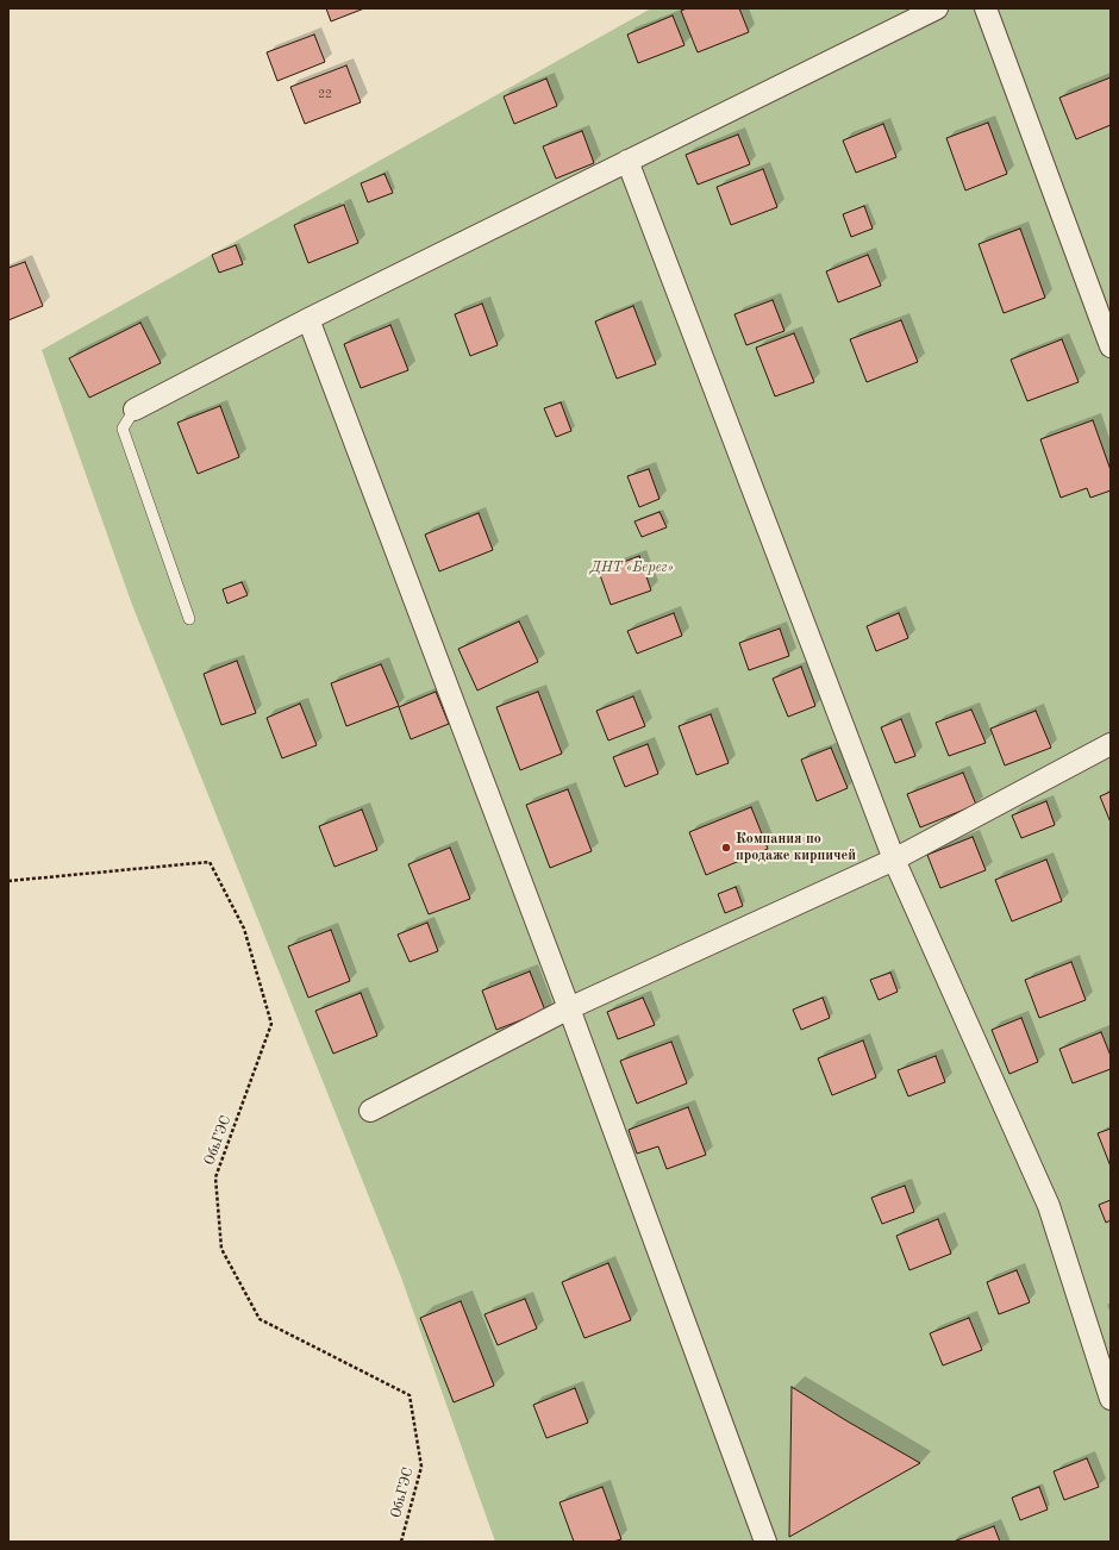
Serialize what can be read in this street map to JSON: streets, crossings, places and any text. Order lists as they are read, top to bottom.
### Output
{
  "streets": {
    "path": ["ОбьГЭС"]
  },
  "parks": ["ДНТ «Берег»"],
  "places": ["Компания по продаже кирпичей"],
  "house_numbers": ["22"]
}
